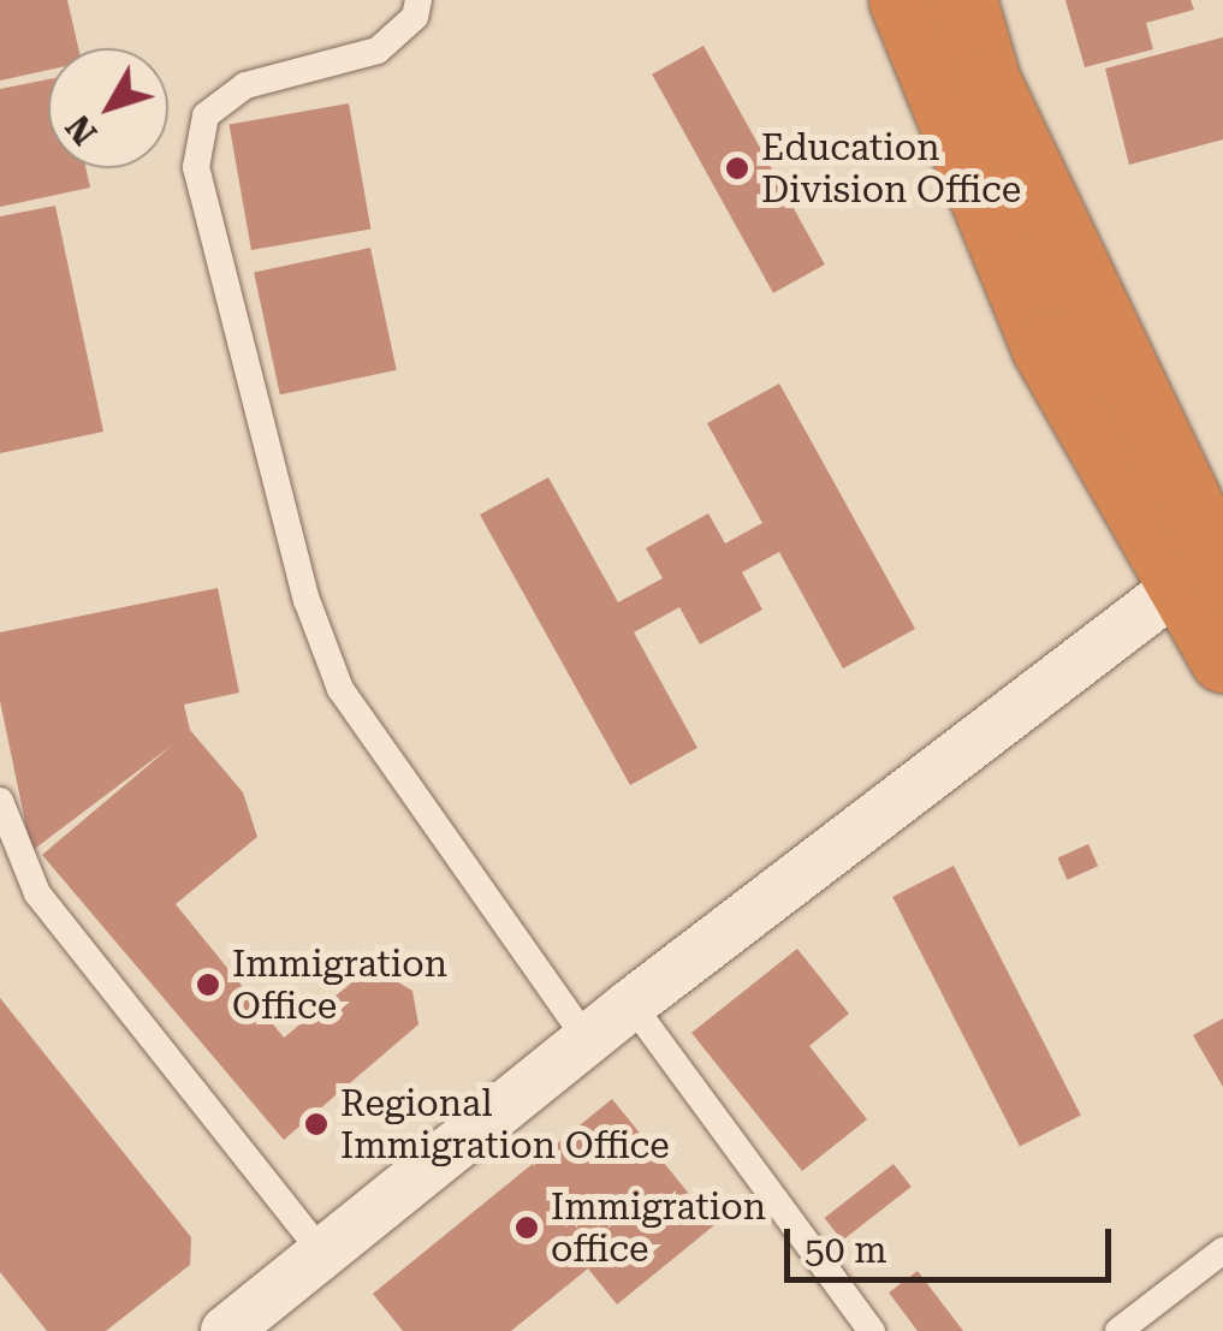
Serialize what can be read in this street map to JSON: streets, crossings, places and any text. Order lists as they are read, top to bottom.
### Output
{
  "places": [
    "Education Division Office",
    "Immigration Office",
    "Regional Immigration Office",
    "Immigration office"
  ],
  "scale_bar": "50 m",
  "north": "bottom left"
}
